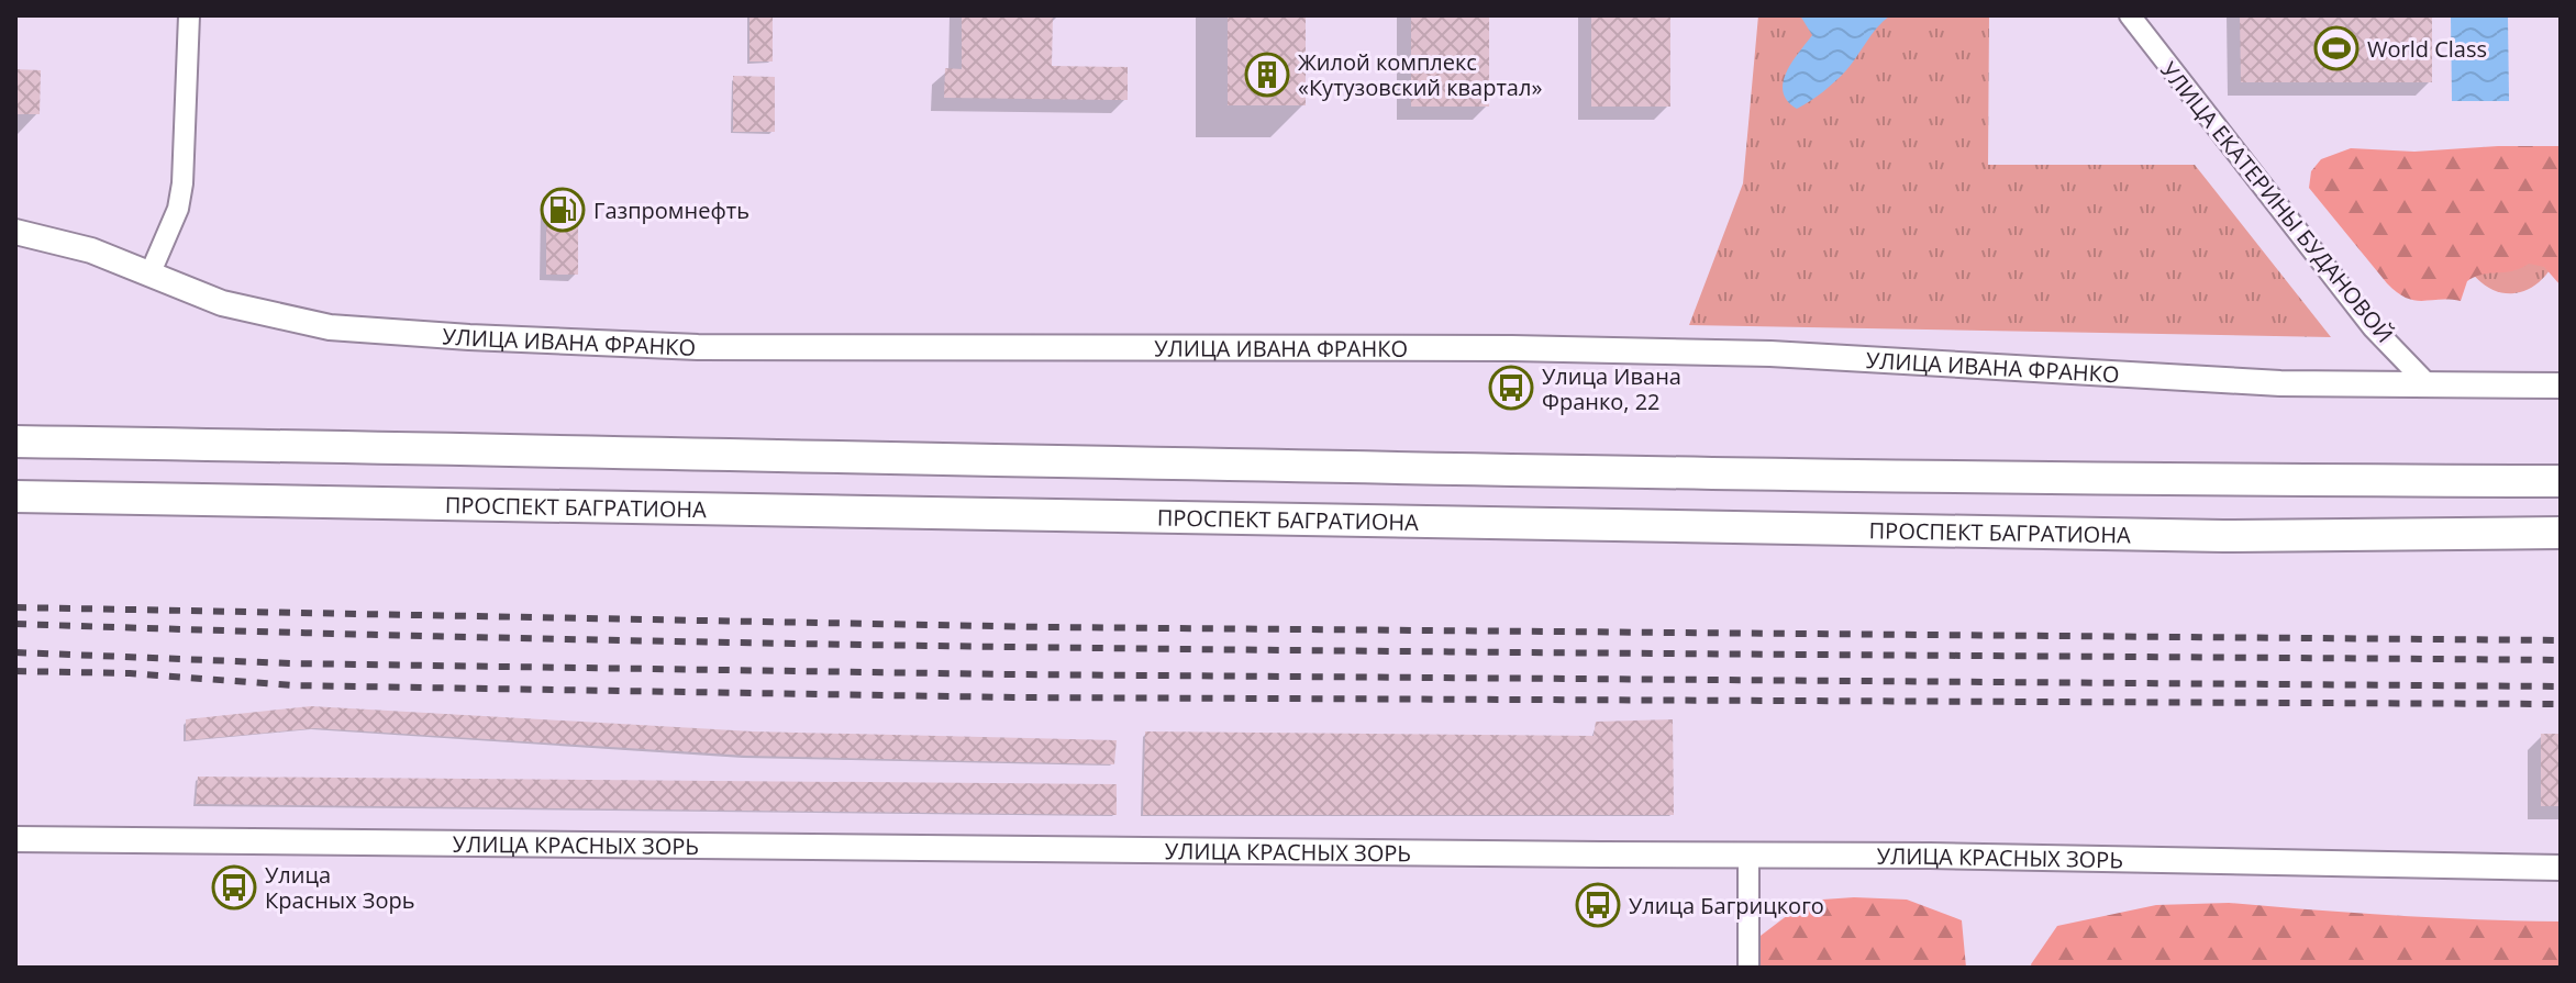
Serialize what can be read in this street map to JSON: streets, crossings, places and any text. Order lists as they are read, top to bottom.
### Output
{
  "streets": {
    "main road": ["ПРОСПЕКТ БАГРАТИОНА"],
    "street": ["УЛИЦА ЕКАТЕРИНЫ БУДАНОВОЙ", "УЛИЦА ИВАНА ФРАНКО", "УЛИЦА КРАСНЫХ ЗОРЬ"]
  },
  "crossings": [
    ["УЛИЦА ЕКАТЕРИНЫ БУДАНОВОЙ", "УЛИЦА ИВАНА ФРАНКО"]
  ],
  "places": {
    "sports": ["World Class"],
    "building": ["Жилой комплекс «Кутузовский квартал»"],
    "fuel station": ["Газпромнефть"],
    "bus stop": ["Улица Ивана Франко, 22", "Улица Красных Зорь", "Улица Багрицкого"]
  }
}
